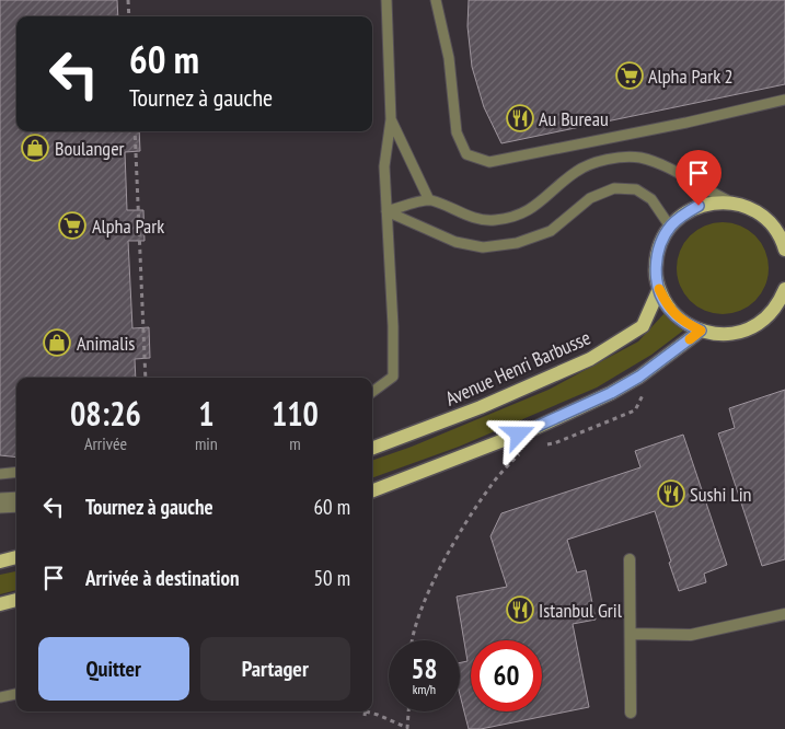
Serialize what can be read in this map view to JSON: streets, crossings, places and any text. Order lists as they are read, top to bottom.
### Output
{
  "streets": {
    "main road": ["Avenue Henri Barbusse"]
  },
  "places": {
    "supermarket": ["Alpha Park 2", "Alpha Park"],
    "restaurant": ["Au Bureau", "Sushi Lin", "Istanbul Gril"],
    "shop": ["Boulanger", "Animalis"]
  },
  "page": {
    "turn": ["60 m", "Tournez à gauche"],
    "eta": [
      "08:26",
      "Arrivée",
      "1",
      "min",
      "110",
      "m"
    ],
    "list": [
      {
        "name": "Tournez à gauche",
        "value": "60 m"
      },
      {
        "name": "Arrivée à destination",
        "value": "50 m"
      }
    ],
    "buttons": ["Quitter", "Partager"],
    "speed": "58 km/h",
    "limit": "60"
  }
}
